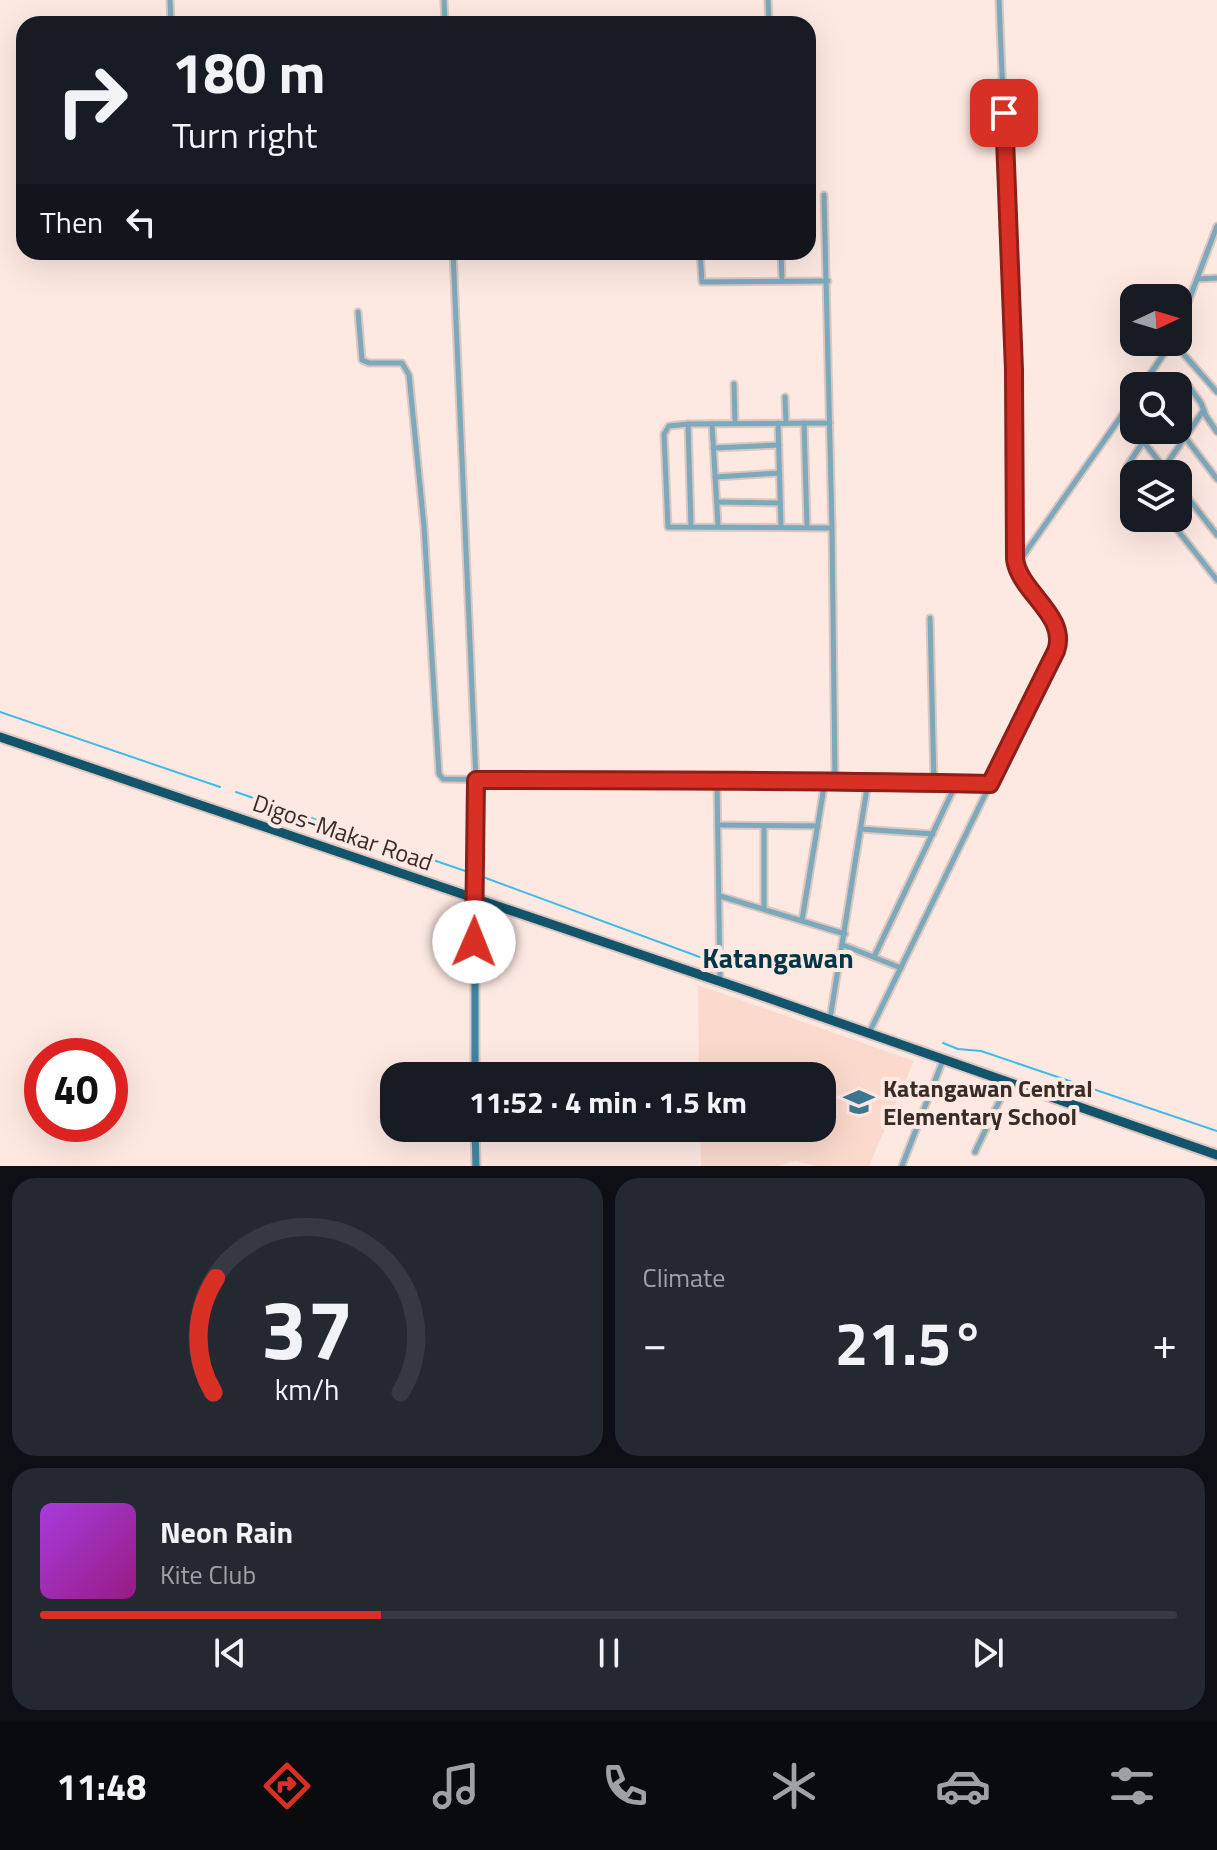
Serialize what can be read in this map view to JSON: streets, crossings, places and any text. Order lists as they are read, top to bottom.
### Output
{
  "streets": {
    "highway": ["Digos-Makar Road"]
  },
  "districts": ["Katangawan"],
  "places": {
    "school or university": ["Katangawan Central Elementary School"]
  },
  "north": "right",
  "page": {
    "turn": ["180 m", "Turn right"],
    "then": "Then",
    "limit": "40",
    "trip": "11:52 · 4 min · 1.5 km",
    "tile": "Climate",
    "heat": ["−", "21.5°", "+"],
    "song": ["Neon Rain", "Kite Club"],
    "tabs": "11:48",
    "gauge": ["37", "km/h"]
  }
}
